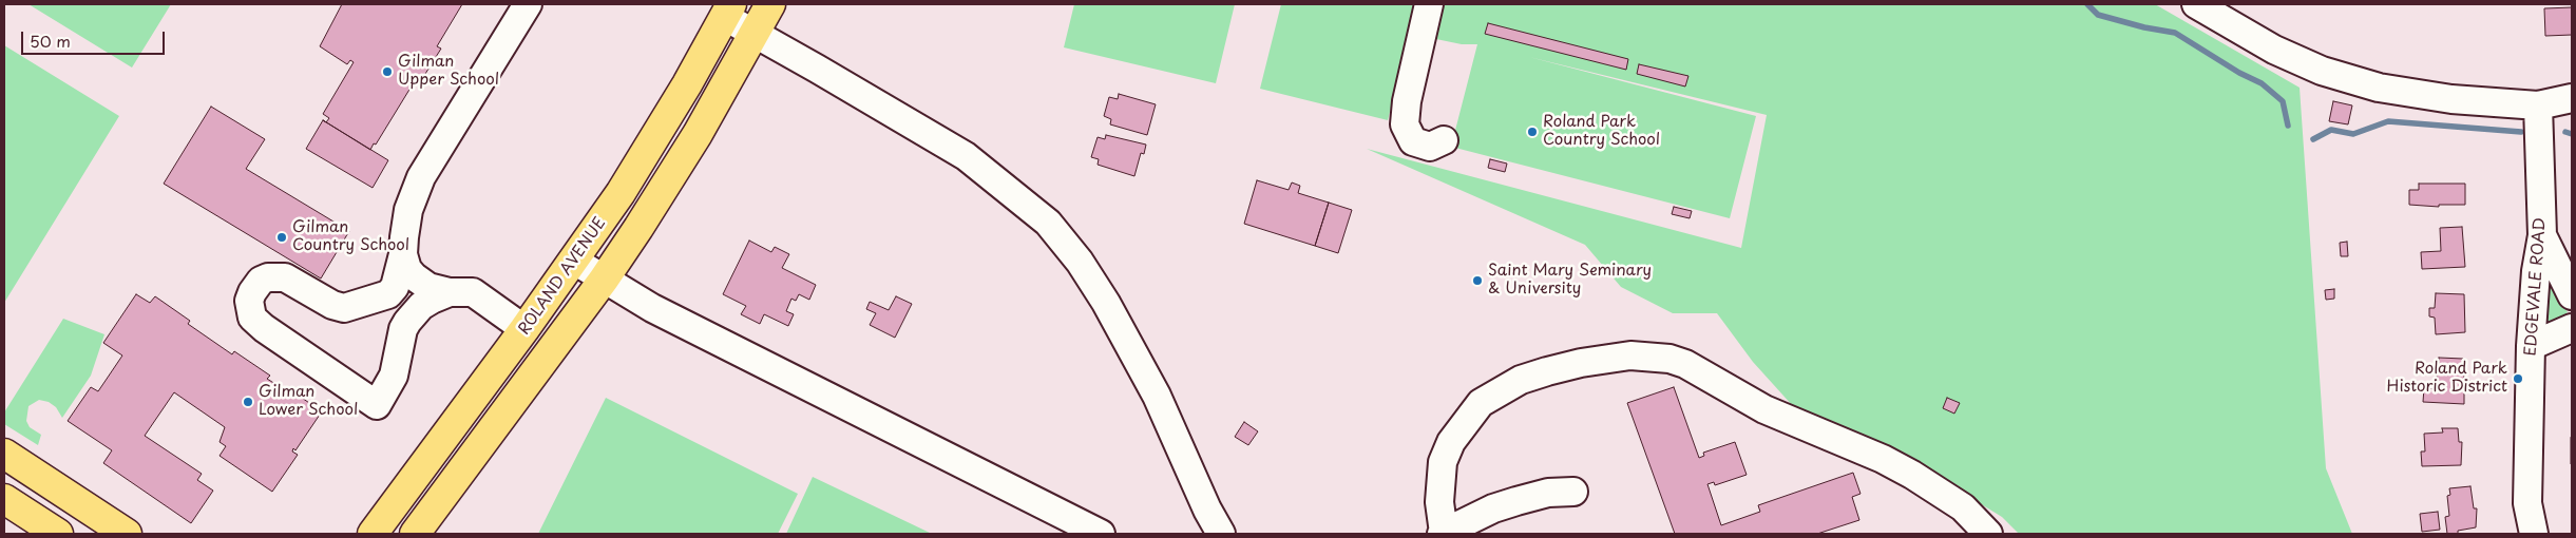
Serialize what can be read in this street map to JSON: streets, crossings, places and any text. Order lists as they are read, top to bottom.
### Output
{
  "streets": {
    "main road": ["ROLAND AVENUE"],
    "street": ["EDGEVALE ROAD"]
  },
  "places": [
    "Gilman Upper School",
    "Roland Park Country School",
    "Gilman Country School",
    "Saint Mary Seminary & University",
    "Roland Park Historic District",
    "Gilman Lower School"
  ],
  "scale_bar": "50 m"
}
